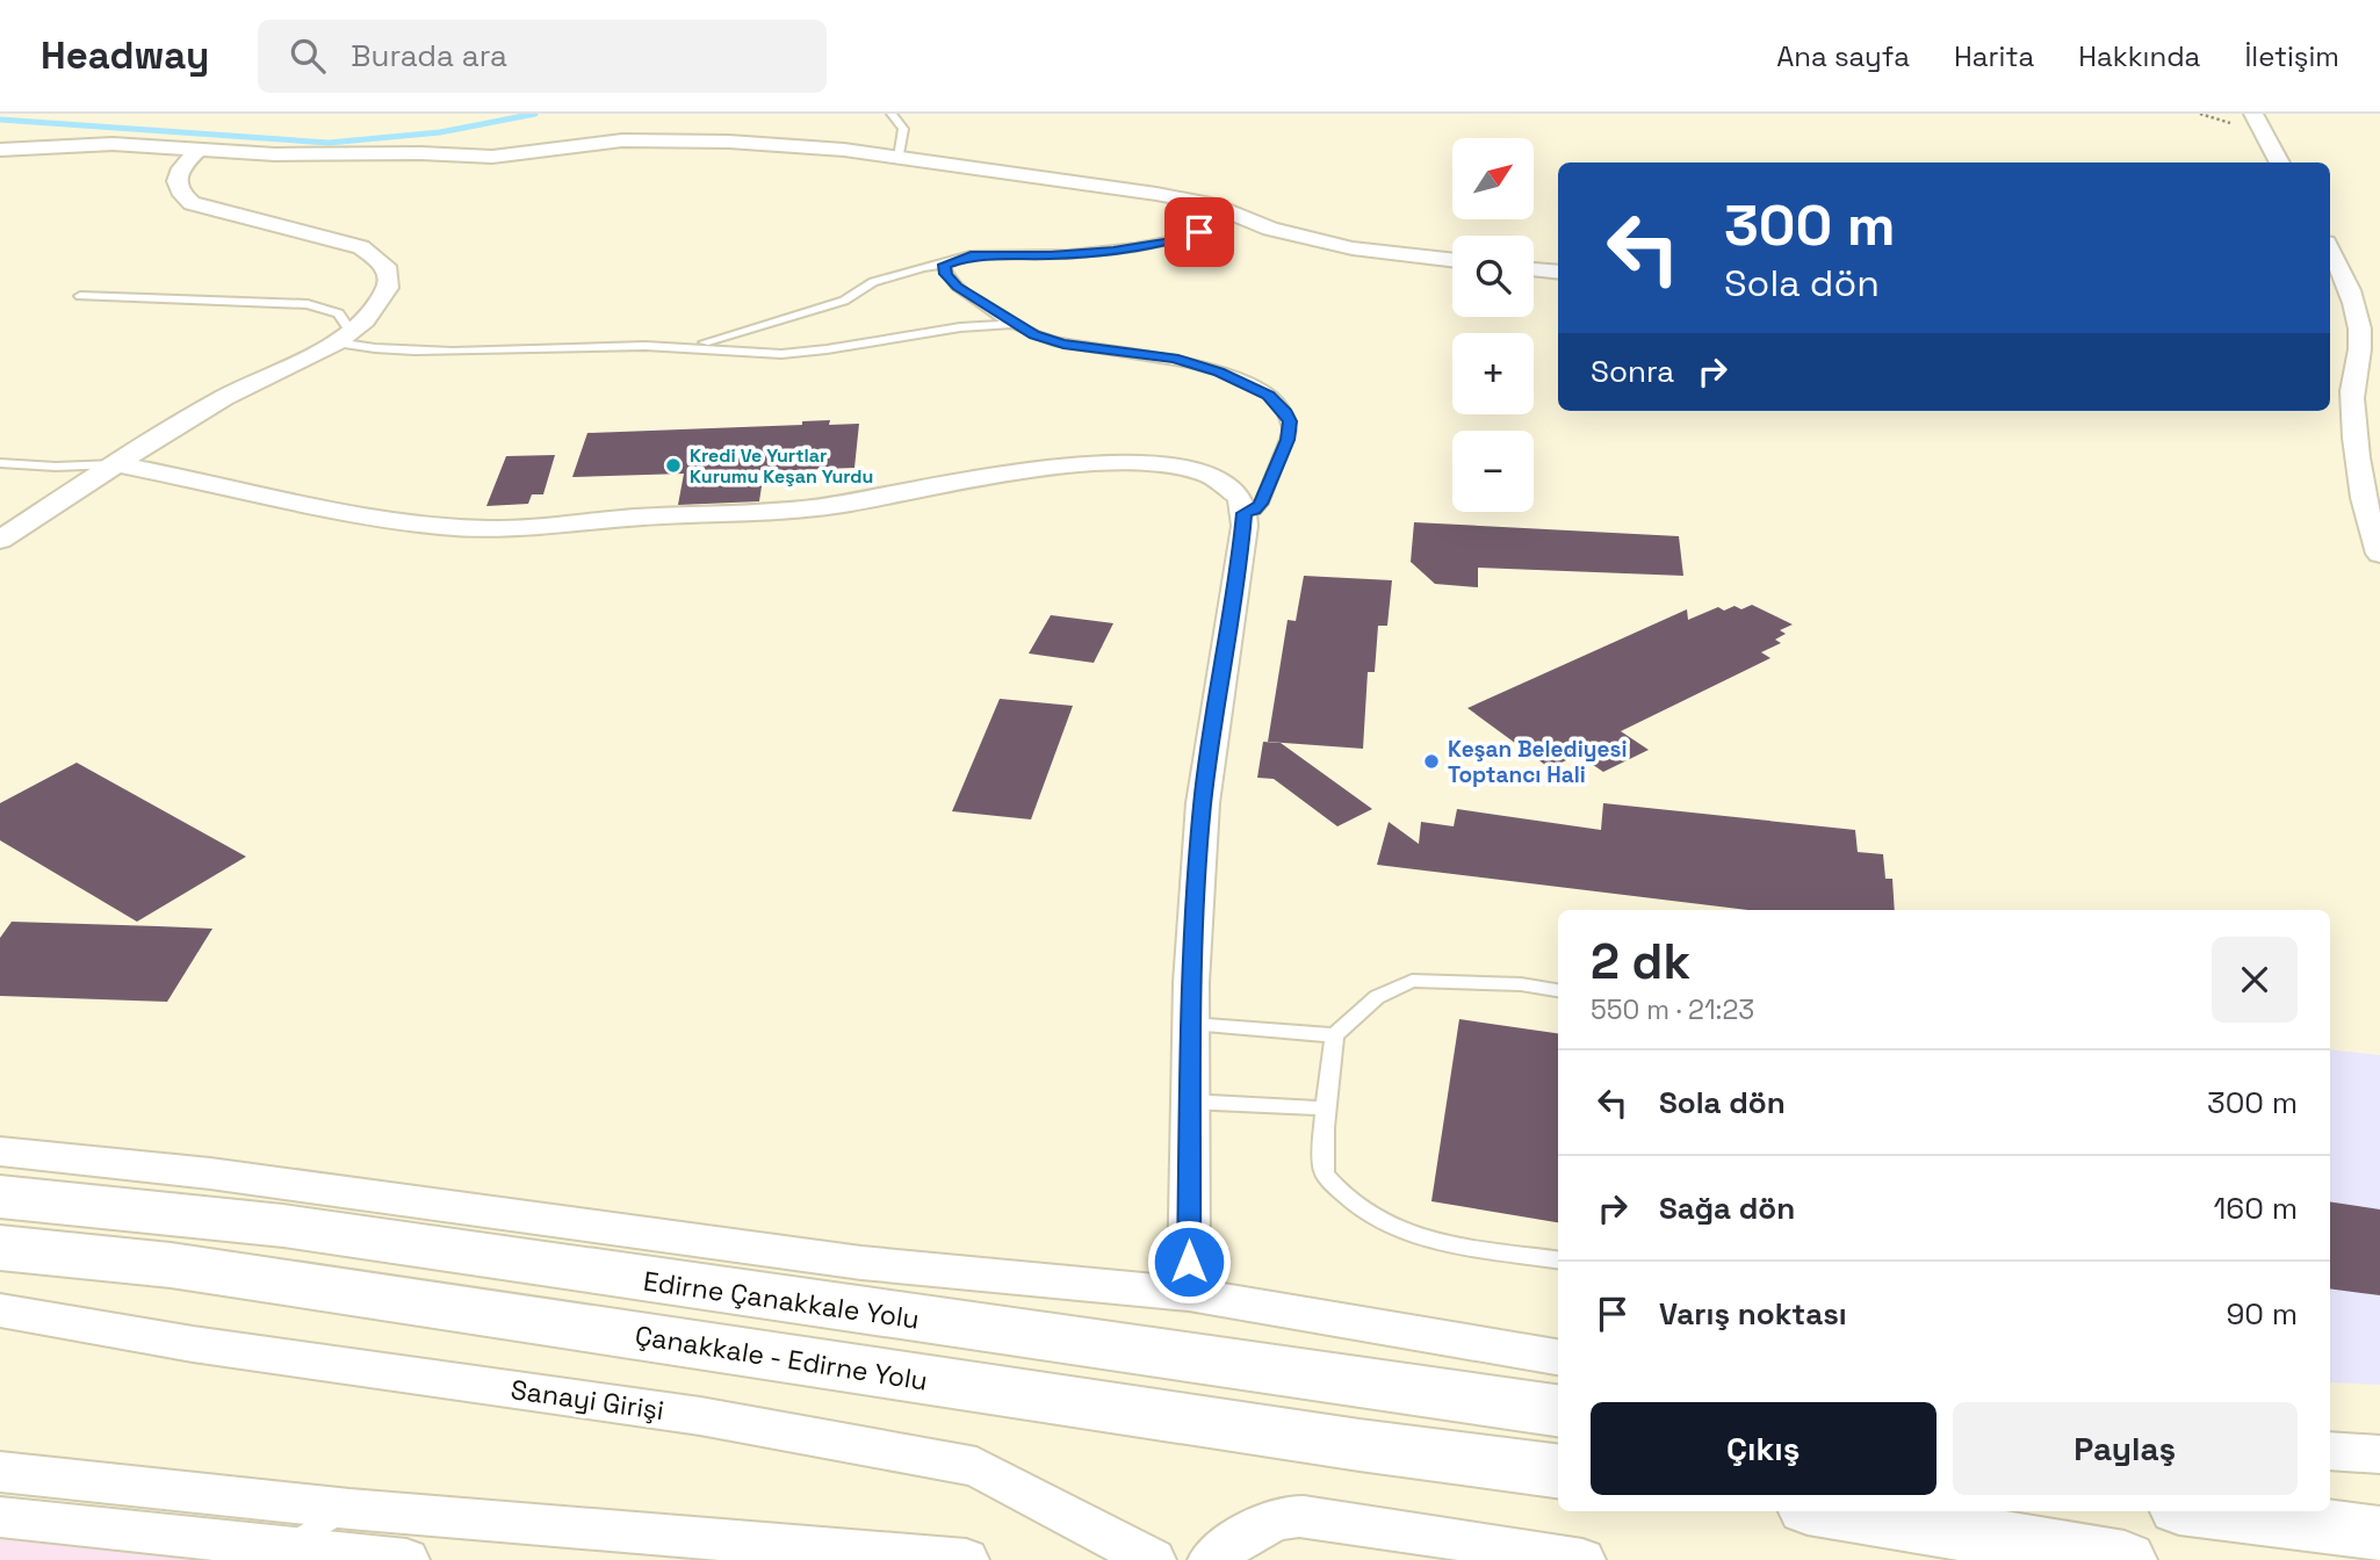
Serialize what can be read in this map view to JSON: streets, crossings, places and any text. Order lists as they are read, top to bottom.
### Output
{
  "streets": {
    "highway": ["Edirne Çanakkale Yolu", "Çanakkale - Edirne Yolu"],
    "street": ["Sanayi Girişi"]
  },
  "places": ["Kredi Ve Yurtlar Kurumu Keşan Yurdu", "Keşan Belediyesi Toptancı Hali"],
  "north": "top right",
  "page": {
    "header": "Headway",
    "search": "Burada ara",
    "nav": [
      "Ana sayfa",
      "Harita",
      "Hakkında",
      "İletişim"
    ],
    "map_buttons": ["+", "−"],
    "turn": ["300 m", "Sola dön"],
    "then": "Sonra",
    "heading": ["2 dk", "550 m · 21:23"],
    "list": [
      {
        "name": "Sola dön",
        "value": "300 m"
      },
      {
        "name": "Sağa dön",
        "value": "160 m"
      },
      {
        "name": "Varış noktası",
        "value": "90 m"
      }
    ],
    "buttons": ["Çıkış", "Paylaş"]
  }
}
